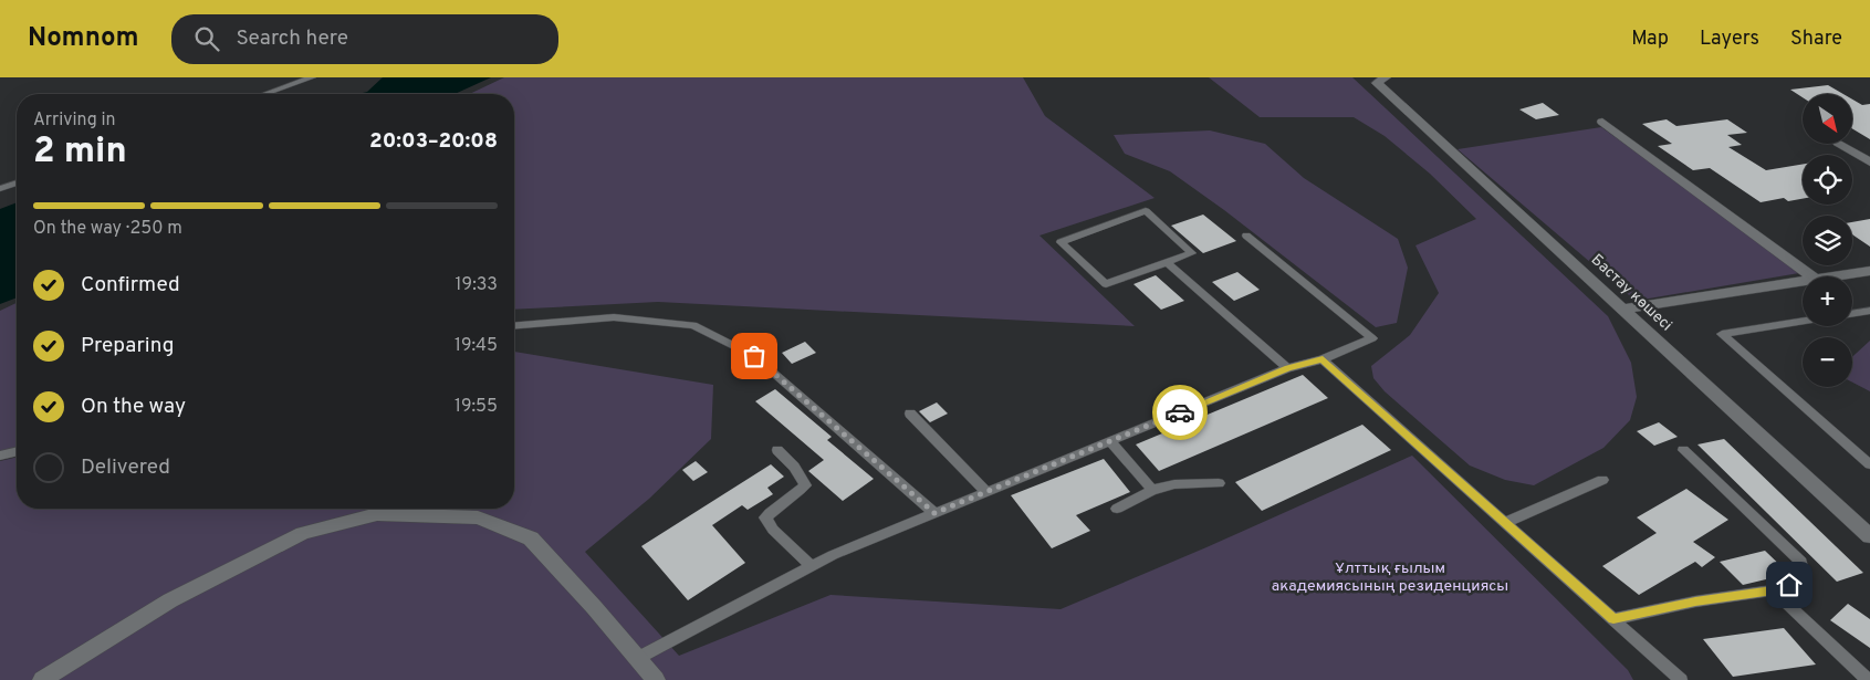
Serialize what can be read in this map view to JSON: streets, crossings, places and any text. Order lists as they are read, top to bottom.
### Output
{
  "streets": {
    "street": ["Бастау көшесі"]
  },
  "parks": ["Ұлттық ғылым академиясының резиденциясы"],
  "north": "bottom right",
  "page": {
    "header": "Nomnom",
    "search": "Search here",
    "nav": ["Map", "Layers", "Share"],
    "map_buttons": ["+", "−"],
    "heading": ["2 min", "Arriving in", "20:03–20:08"],
    "bar": "On the way · 250 m",
    "list": [
      ["Confirmed", "19:33"],
      ["Preparing", "19:45"],
      ["On the way", "19:55"],
      "Delivered"
    ]
  }
}
